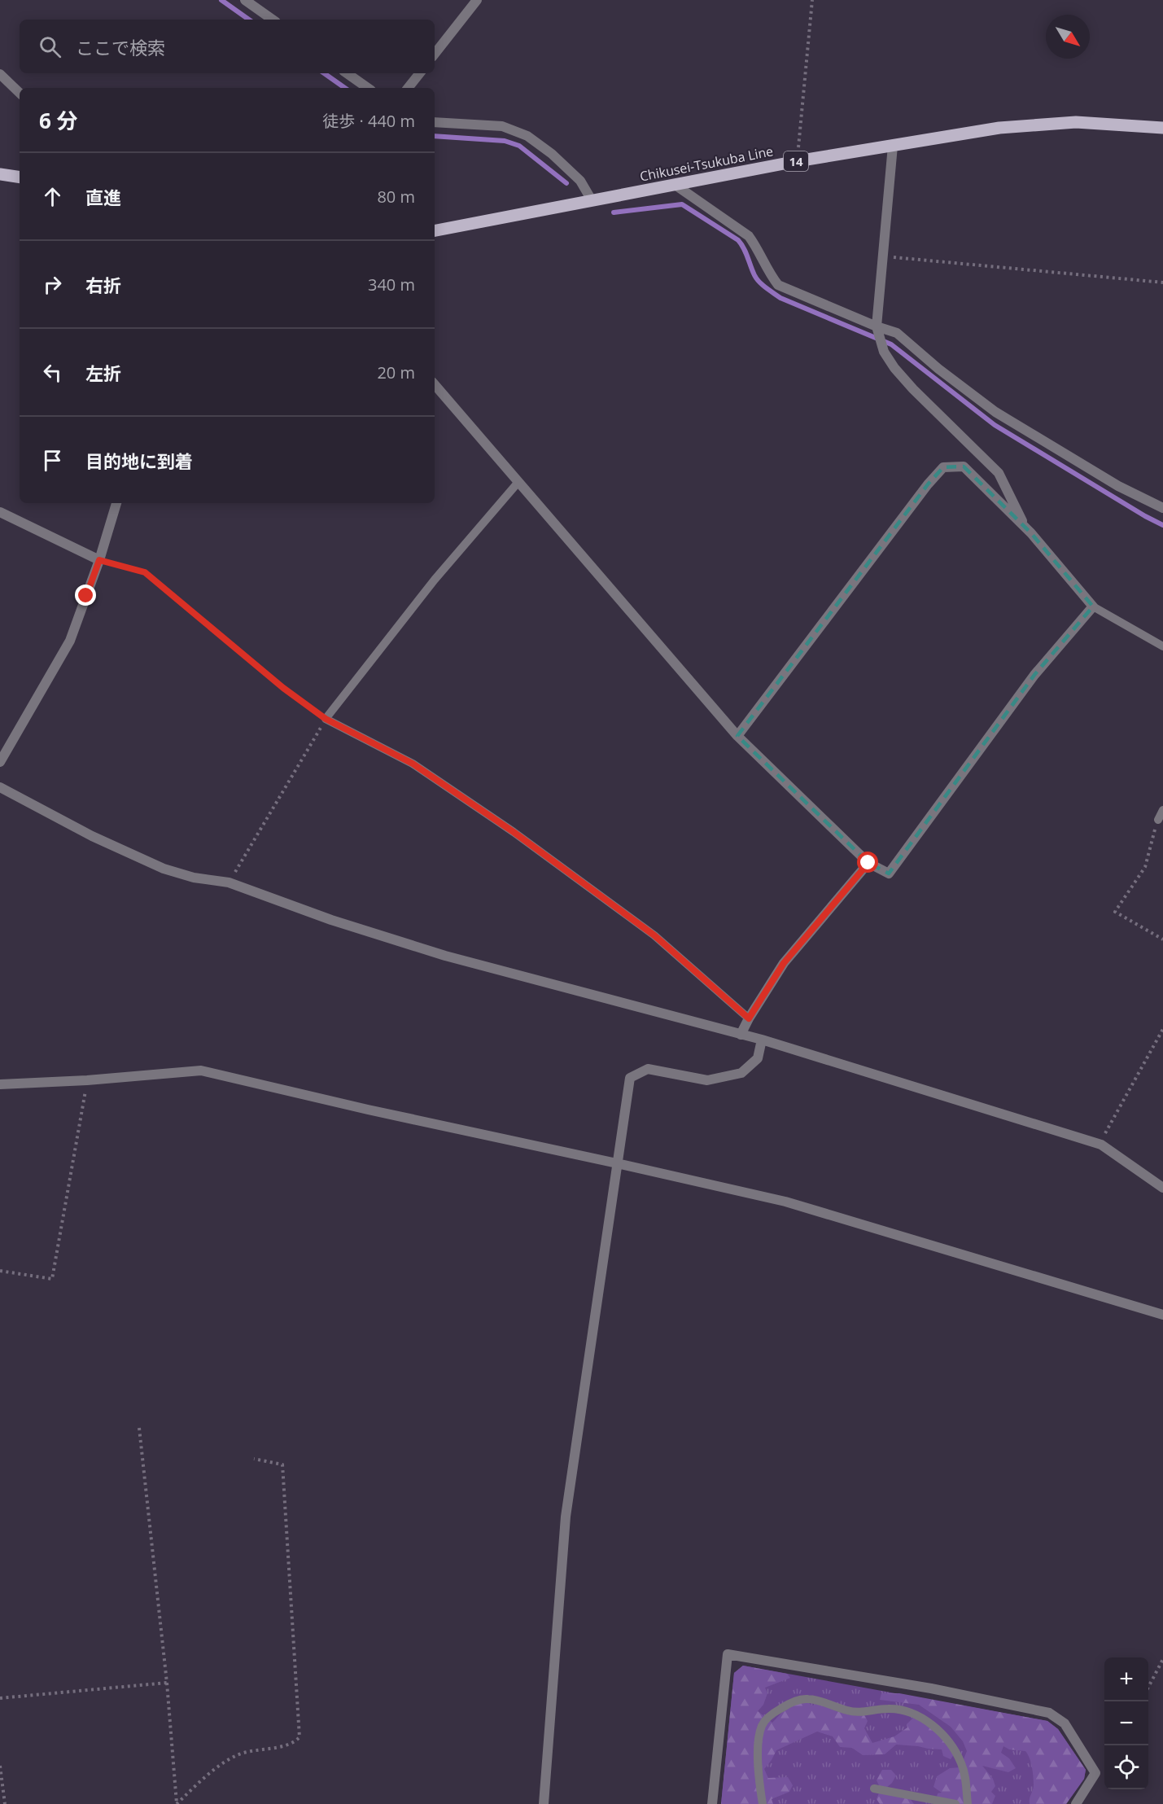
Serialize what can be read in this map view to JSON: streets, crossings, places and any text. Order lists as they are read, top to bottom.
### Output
{
  "streets": {
    "main road": ["14", "Chikusei-Tsukuba Line"]
  },
  "north": "bottom right",
  "page": {
    "search": "ここで検索",
    "heading": ["6 分", "徒歩 · 440 m"],
    "list": [
      ["直進", "80 m"],
      ["右折", "340 m"],
      ["左折", "20 m"],
      "目的地に到着"
    ],
    "map_buttons": ["+", "−"]
  }
}
